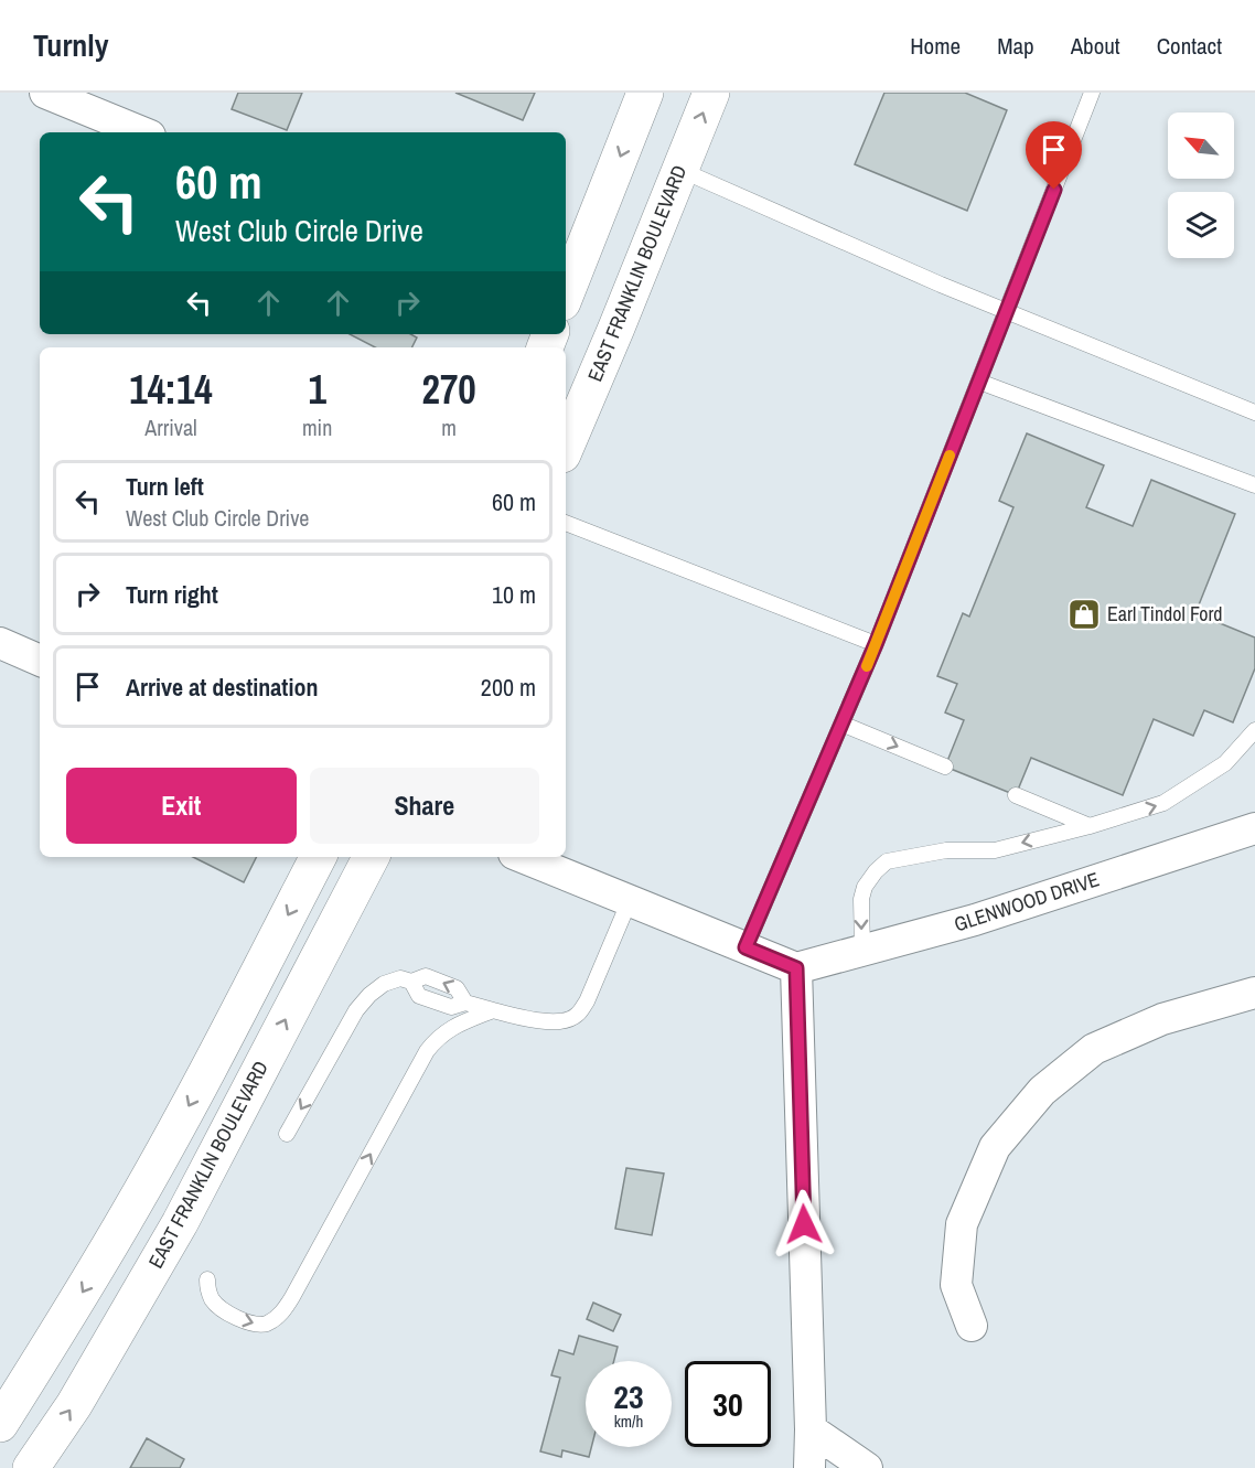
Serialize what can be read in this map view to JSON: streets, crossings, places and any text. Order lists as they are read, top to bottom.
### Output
{
  "streets": {
    "main road": ["EAST FRANKLIN BOULEVARD"],
    "street": ["GLENWOOD DRIVE"]
  },
  "places": {
    "shop": ["Earl Tindol Ford"]
  },
  "north": "top left",
  "page": {
    "header": "Turnly",
    "nav": [
      "Home",
      "Map",
      "About",
      "Contact"
    ],
    "turn": ["60 m", "West Club Circle Drive"],
    "eta": [
      "14:14",
      "Arrival",
      "1",
      "min",
      "270",
      "m"
    ],
    "list": [
      {
        "name": "Turn left",
        "note": "West Club Circle Drive",
        "value": "60 m"
      },
      {
        "name": "Turn right",
        "value": "10 m"
      },
      {
        "name": "Arrive at destination",
        "value": "200 m"
      }
    ],
    "buttons": ["Exit", "Share"],
    "speed": "23 km/h",
    "limit": "30"
  }
}
